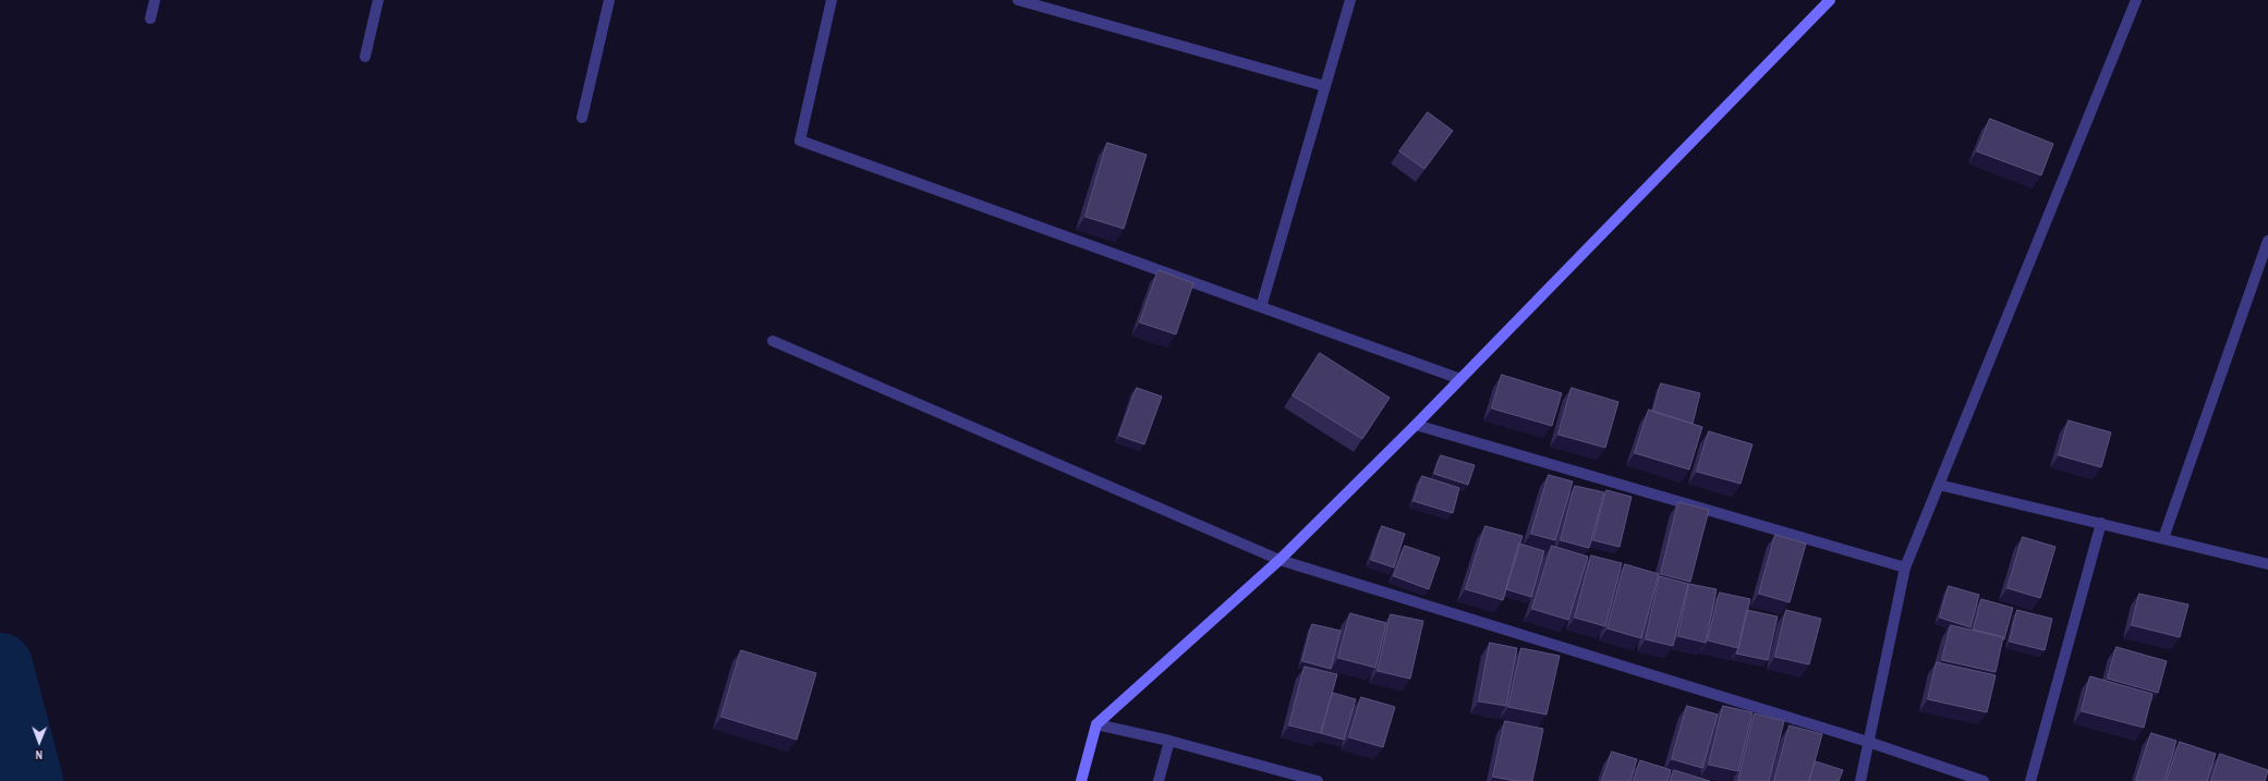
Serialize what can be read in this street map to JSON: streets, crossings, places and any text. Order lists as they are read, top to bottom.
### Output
{
  "north": "bottom"
}
